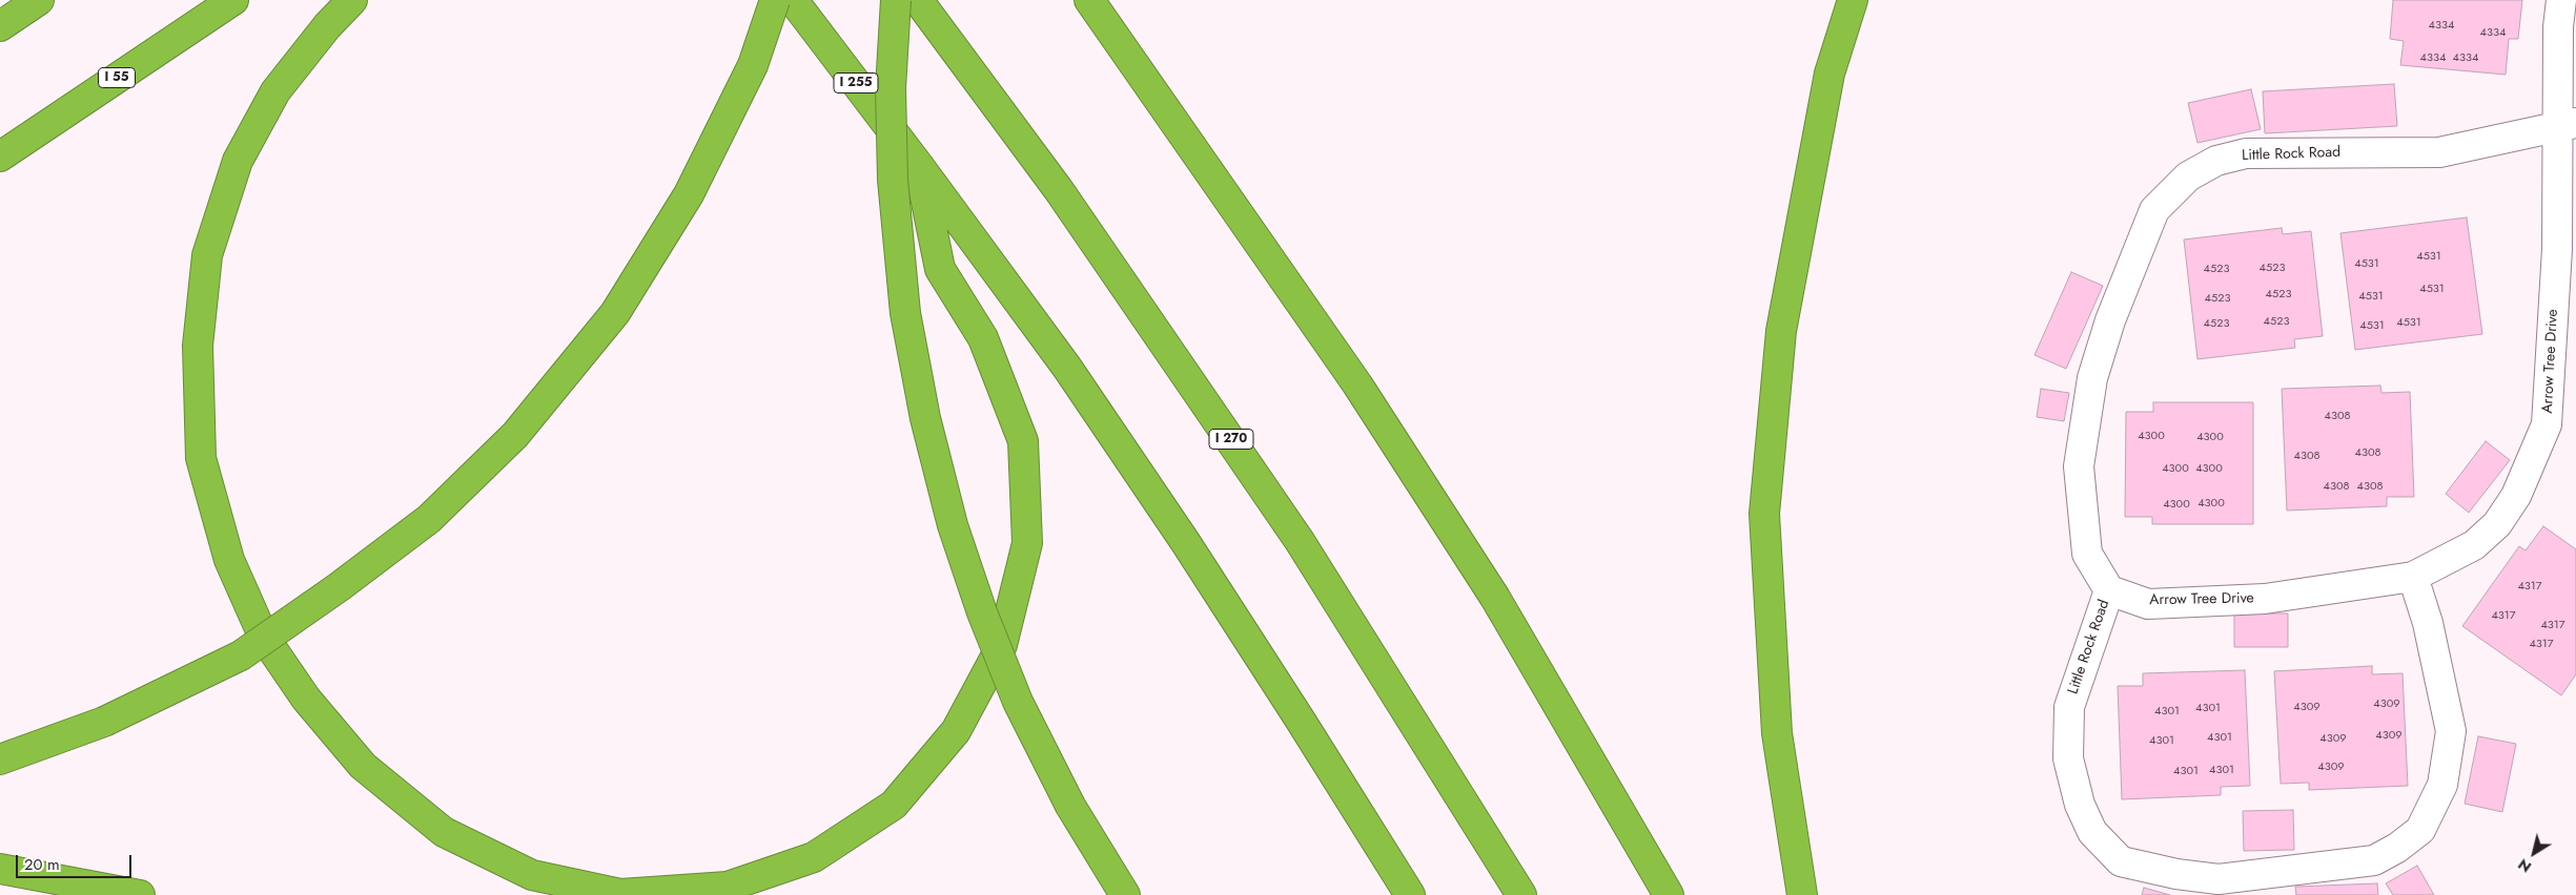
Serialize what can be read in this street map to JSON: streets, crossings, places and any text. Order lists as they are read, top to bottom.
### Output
{
  "streets": {
    "highway": ["I 55", "I 255", "I 270"],
    "street": ["Little Rock Road", "Arrow Tree Drive"]
  },
  "crossings": [
    ["Little Rock Road", "Arrow Tree Drive"]
  ],
  "house_numbers": [
    "4334",
    "4334",
    "4334",
    "4334",
    "4531",
    "4531",
    "4523",
    "4523",
    "4531",
    "4523",
    "4531",
    "4523",
    "4523",
    "4531",
    "4523",
    "4531",
    "4308",
    "4300",
    "4300",
    "4308",
    "4308",
    "4300",
    "4300",
    "4308",
    "4308",
    "4300",
    "4300",
    "4317",
    "4317",
    "4317",
    "4317",
    "4309",
    "4309",
    "4301",
    "4301",
    "4309",
    "4301",
    "4309",
    "4301",
    "4309",
    "4301",
    "4301"
  ],
  "scale_bar": "20 m",
  "north": "bottom left"
}
